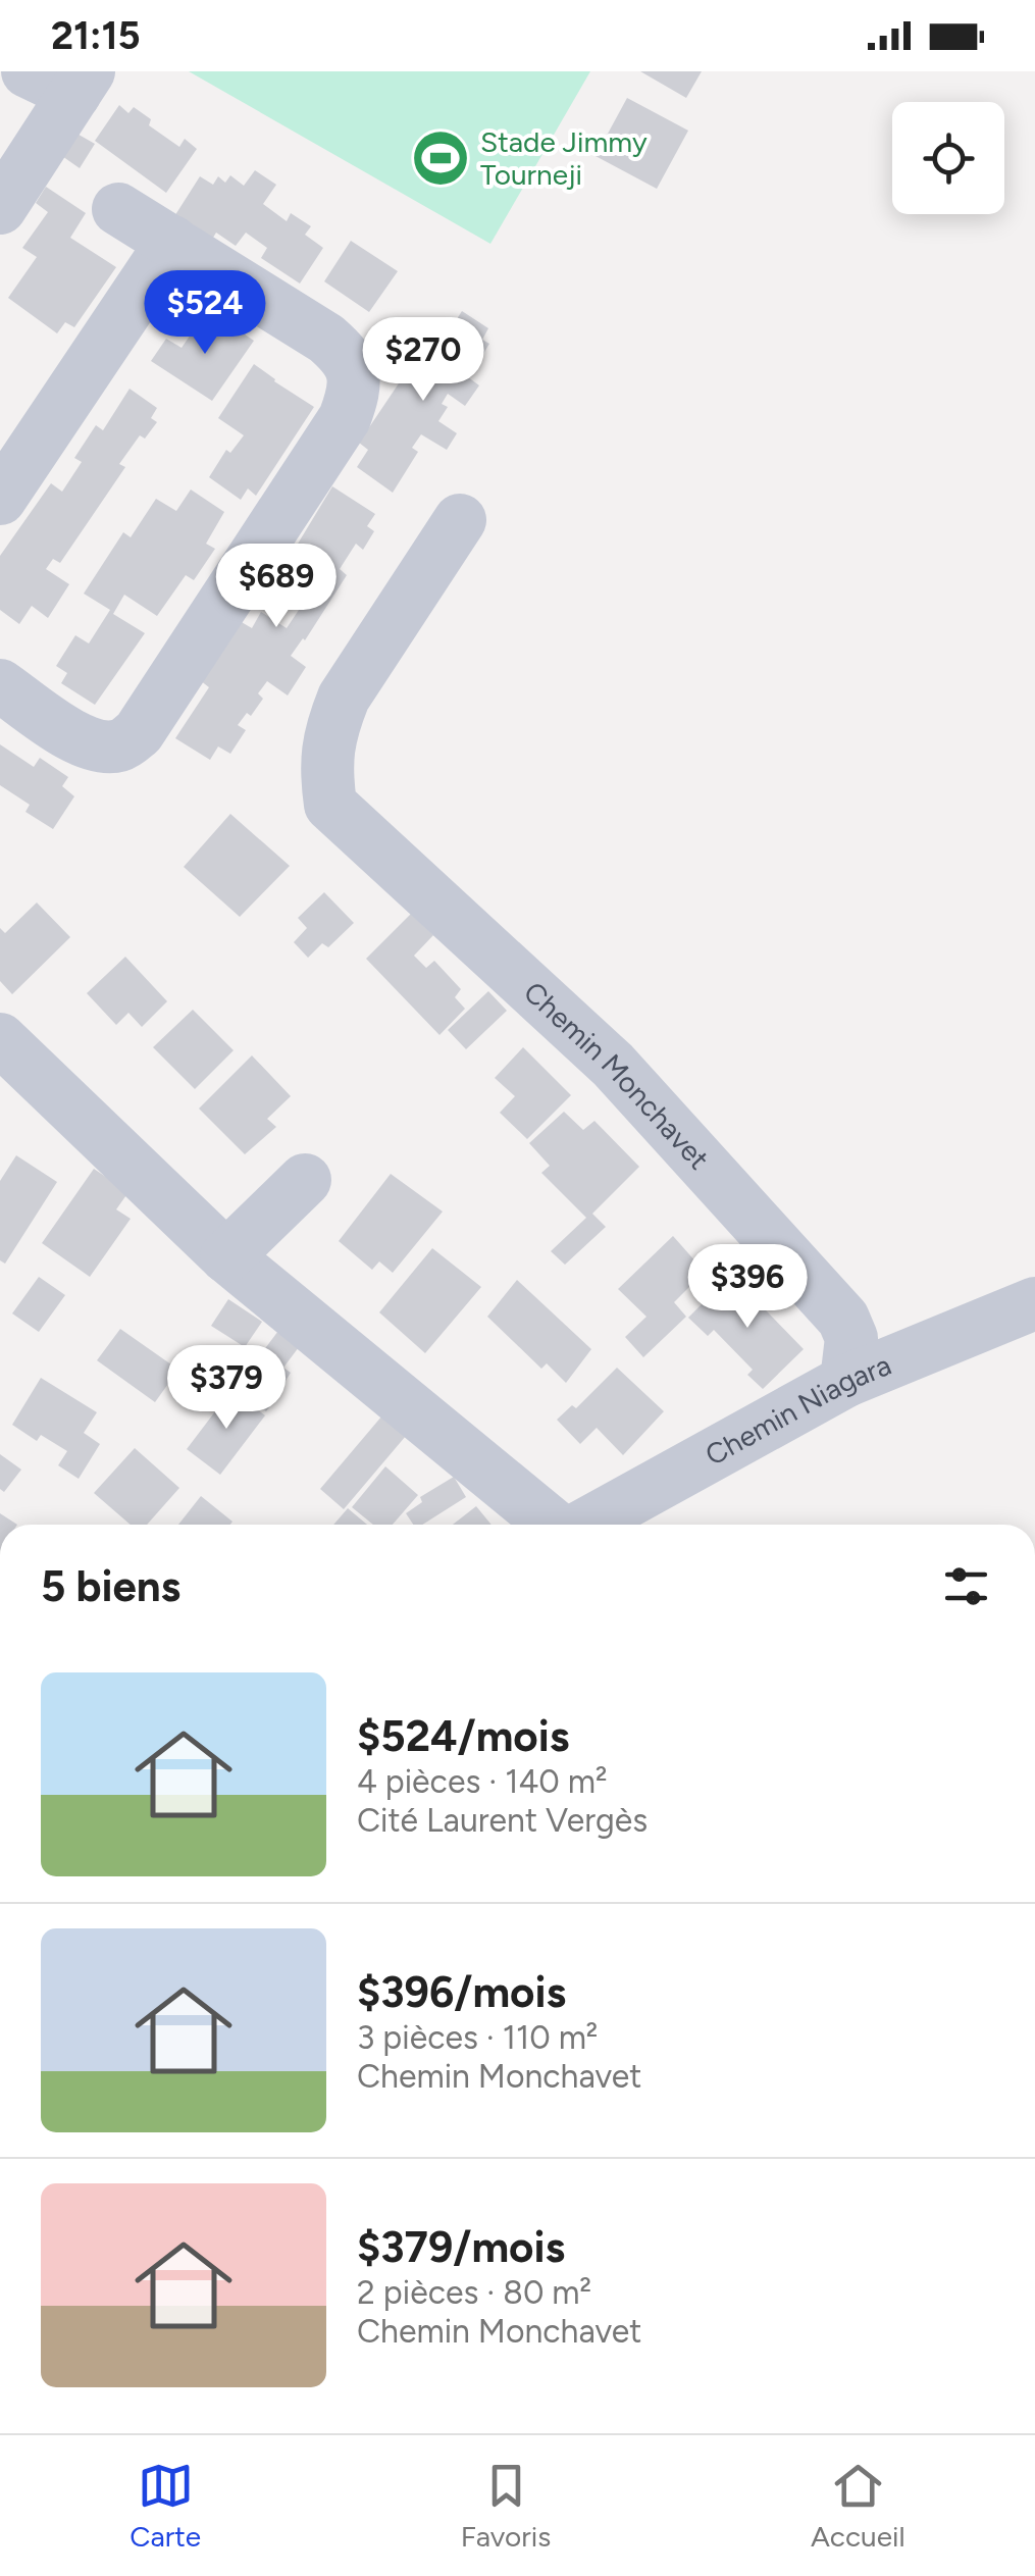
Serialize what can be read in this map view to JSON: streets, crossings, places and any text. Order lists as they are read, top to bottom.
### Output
{
  "streets": {
    "street": ["Chemin Monchavet", "Chemin Niagara"]
  },
  "crossings": [
    ["Chemin Monchavet", "Chemin Niagara"]
  ],
  "places": {
    "sports": ["Stade Jimmy Tourneji"]
  },
  "page": {
    "status": "21:15",
    "price": [
      "$524",
      "$270",
      "$689",
      "$396",
      "$379"
    ],
    "heading": "5 biens",
    "list": [
      {
        "name": "$524/mois",
        "note": "4 pièces · 140 m² · Cité Laurent Vergès"
      },
      {
        "name": "$396/mois",
        "note": "3 pièces · 110 m² · Chemin Monchavet"
      },
      {
        "name": "$379/mois",
        "note": "2 pièces · 80 m² · Chemin Monchavet"
      }
    ],
    "tabs": ["Carte", "Favoris", "Accueil"]
  }
}
